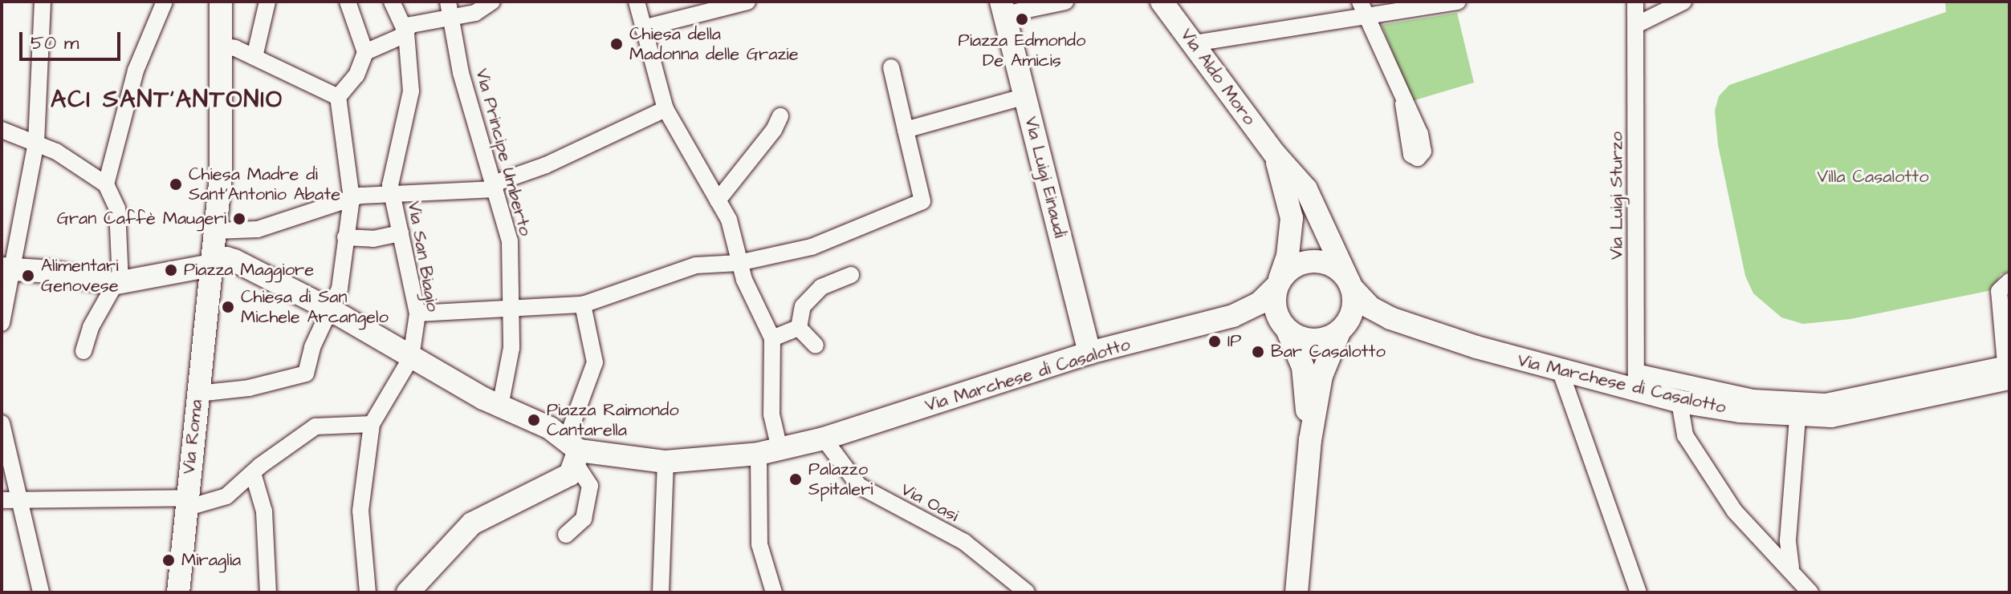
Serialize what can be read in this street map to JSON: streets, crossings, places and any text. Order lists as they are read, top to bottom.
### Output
{
  "streets": {
    "street": [
      "Via Aldo Moro",
      "Via Principe Umberto",
      "Via Luigi Einaudi",
      "Via Luigi Sturzo",
      "Via San Biagio",
      "Via Marchese di Casalotto",
      "Via Roma",
      "Via Oasi"
    ]
  },
  "crossings": [
    ["Via Luigi Einaudi", "Via Marchese di Casalotto"],
    ["Via Luigi Sturzo", "Via Marchese di Casalotto"],
    ["Via Marchese di Casalotto", "Via Oasi"]
  ],
  "districts": ["ACI SANT'ANTONIO"],
  "parks": ["Villa Casalotto"],
  "places": [
    "Piazza Edmondo De Amicis",
    "Chiesa della Madonna delle Grazie",
    "Chiesa Madre di Sant'Antonio Abate",
    "Gran Caffè Maugeri",
    "Piazza Maggiore",
    "Alimentari Genovese",
    "Chiesa di San Michele Arcangelo",
    "IP",
    "Bar Casalotto",
    "Piazza Raimondo Cantarella",
    "Palazzo Spitaleri",
    "Miraglia"
  ],
  "scale_bar": "50 m"
}
